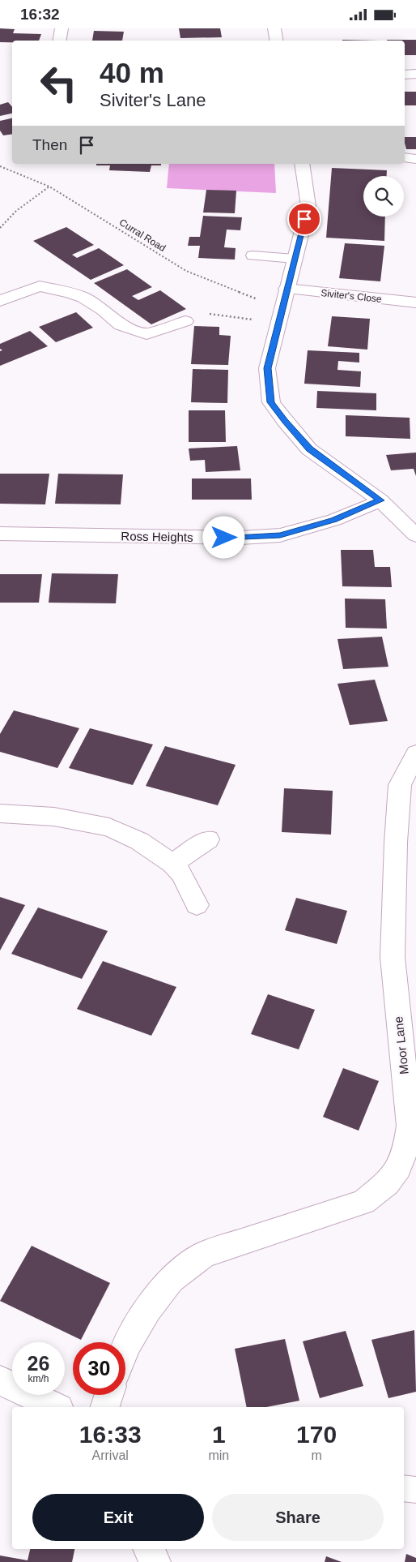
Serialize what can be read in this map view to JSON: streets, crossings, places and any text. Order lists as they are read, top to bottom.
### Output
{
  "streets": {
    "street": ["Siviter's Close", "Ross Heights", "Moor Lane"],
    "path": ["Curral Road"]
  },
  "page": {
    "status": "16:32",
    "turn": ["40 m", "Siviter's Lane"],
    "then": "Then",
    "speed": "26 km/h",
    "limit": "30",
    "eta": [
      "16:33",
      "Arrival",
      "1",
      "min",
      "170",
      "m"
    ],
    "buttons": ["Exit", "Share"]
  }
}
